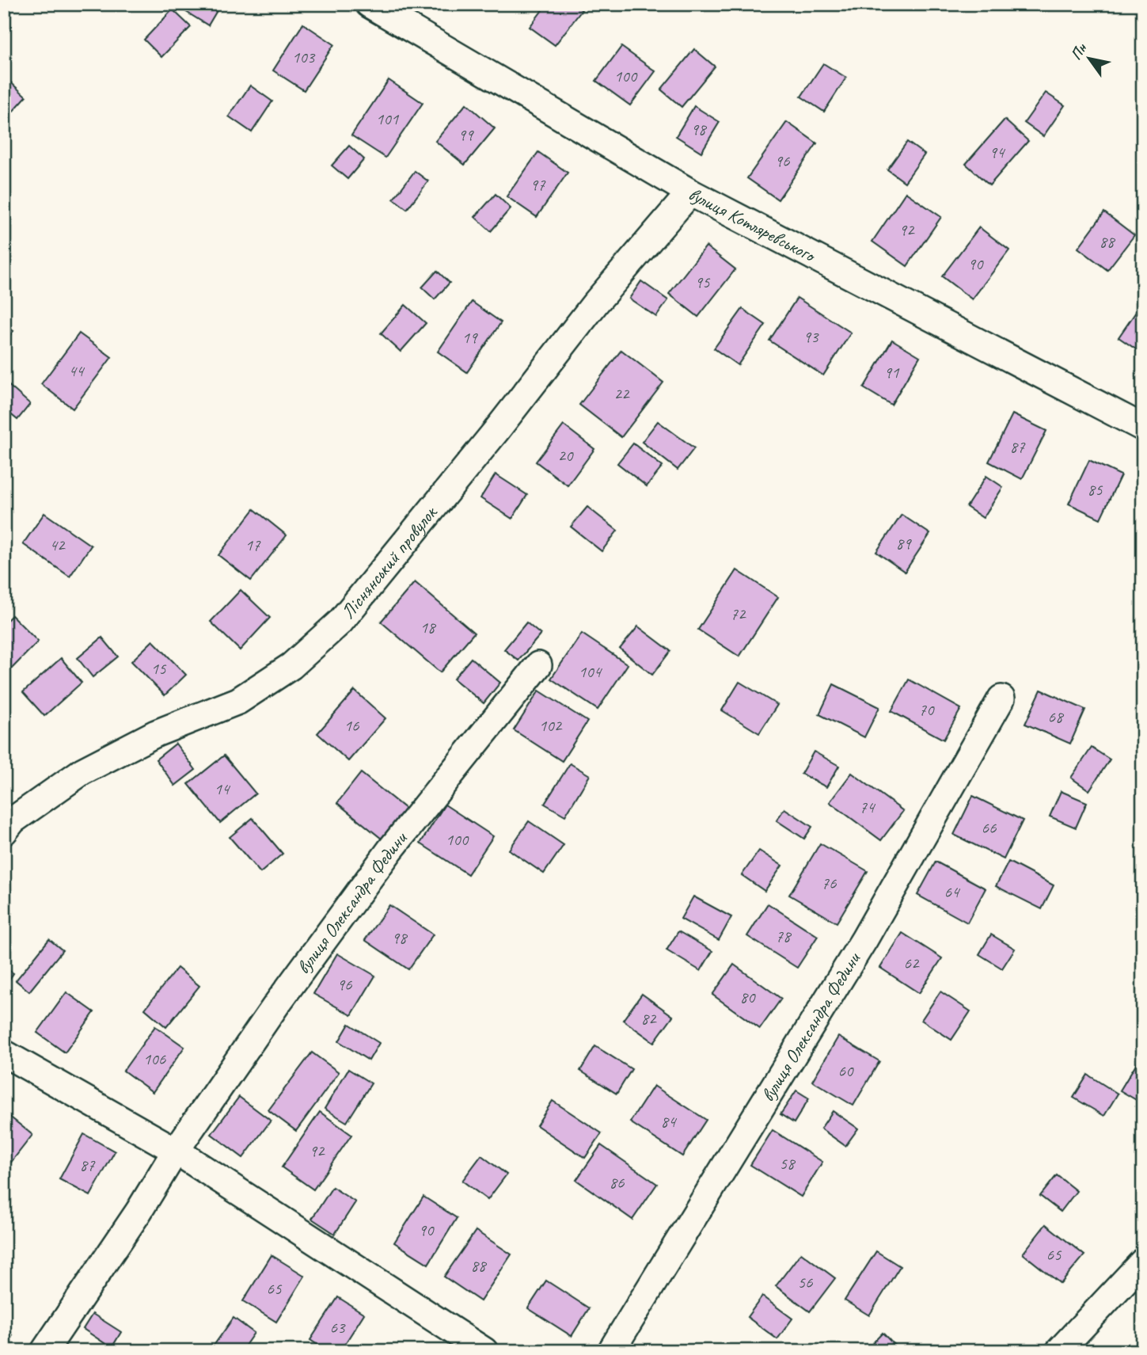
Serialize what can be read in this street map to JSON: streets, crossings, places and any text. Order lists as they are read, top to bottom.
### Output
{
  "streets": {
    "street": ["вулиця Котляревського", "Ліснянський провулок", "вулиця Олександра Федини"]
  },
  "crossings": [
    ["вулиця Котляревського", "Ліснянський провулок"]
  ],
  "house_numbers": [
    "103",
    "100",
    "101",
    "98",
    "99",
    "94",
    "96",
    "97",
    "92",
    "88",
    "90",
    "95",
    "93",
    "19",
    "44",
    "91",
    "22",
    "87",
    "20",
    "85",
    "89",
    "42",
    "17",
    "72",
    "18",
    "15",
    "104",
    "70",
    "68",
    "16",
    "102",
    "14",
    "74",
    "66",
    "100",
    "76",
    "64",
    "78",
    "98",
    "62",
    "96",
    "80",
    "82",
    "106",
    "60",
    "84",
    "92",
    "58",
    "87",
    "86",
    "90",
    "65",
    "88",
    "56",
    "65",
    "63"
  ],
  "north": "top left"
}
